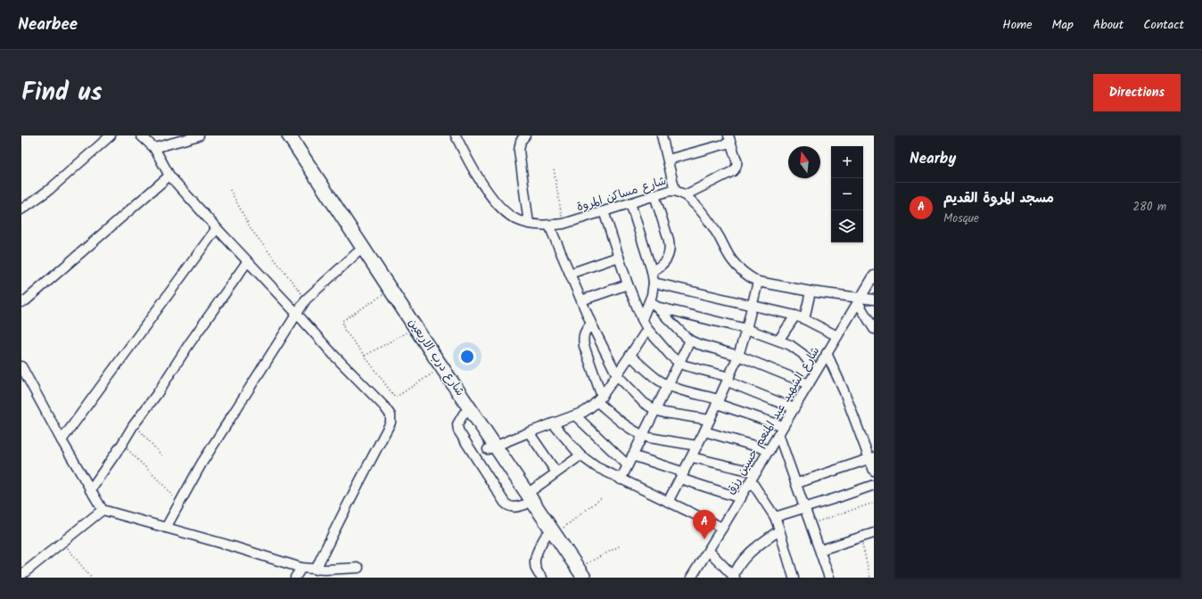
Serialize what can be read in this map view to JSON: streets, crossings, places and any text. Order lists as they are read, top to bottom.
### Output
{
  "streets": {
    "highway": ["شارع درب الاربعين"],
    "street": ["شارع مساكن المروة", "شارع الشهيد عبد المنعم حسين رزق"]
  },
  "crossings": [
    ["شارع مساكن المروة", "شارع الشهيد عبد المنعم حسين رزق"]
  ],
  "north": "top",
  "page": {
    "header": "Nearbee",
    "nav": [
      "Home",
      "Map",
      "About",
      "Contact"
    ],
    "title": "Find us",
    "buttons": "Directions",
    "heading": "Nearby",
    "map_buttons": ["+", "−"],
    "list": [
      {
        "mark": "A",
        "name": "مسجد المروة القديم",
        "note": "Mosque",
        "value": "280 m"
      }
    ],
    "pins": "A"
  }
}
